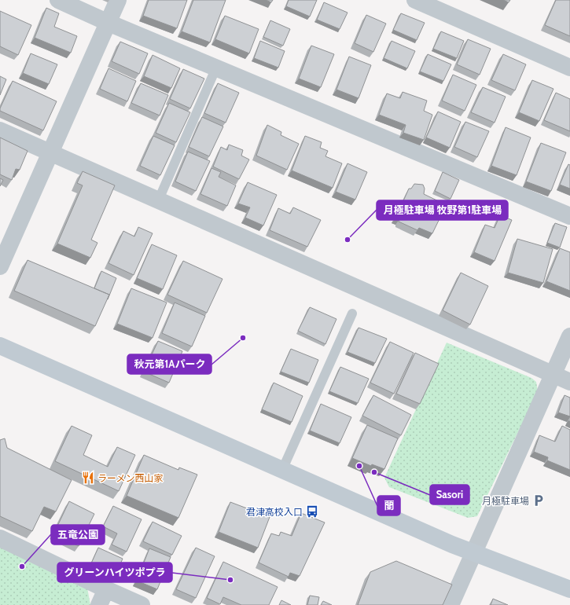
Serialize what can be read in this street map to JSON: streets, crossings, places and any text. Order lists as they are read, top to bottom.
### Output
{
  "places": {
    "other": [
      "月極駐車場 牧野第1駐車場",
      "秋元第1Aパーク",
      "蘭",
      "Sasori",
      "五竜公園",
      "グリーンハイツポプラ"
    ],
    "restaurant": ["ラーメン西山家"],
    "parking": ["月極駐車場"],
    "bus stop": ["君津高校入口"]
  }
}
